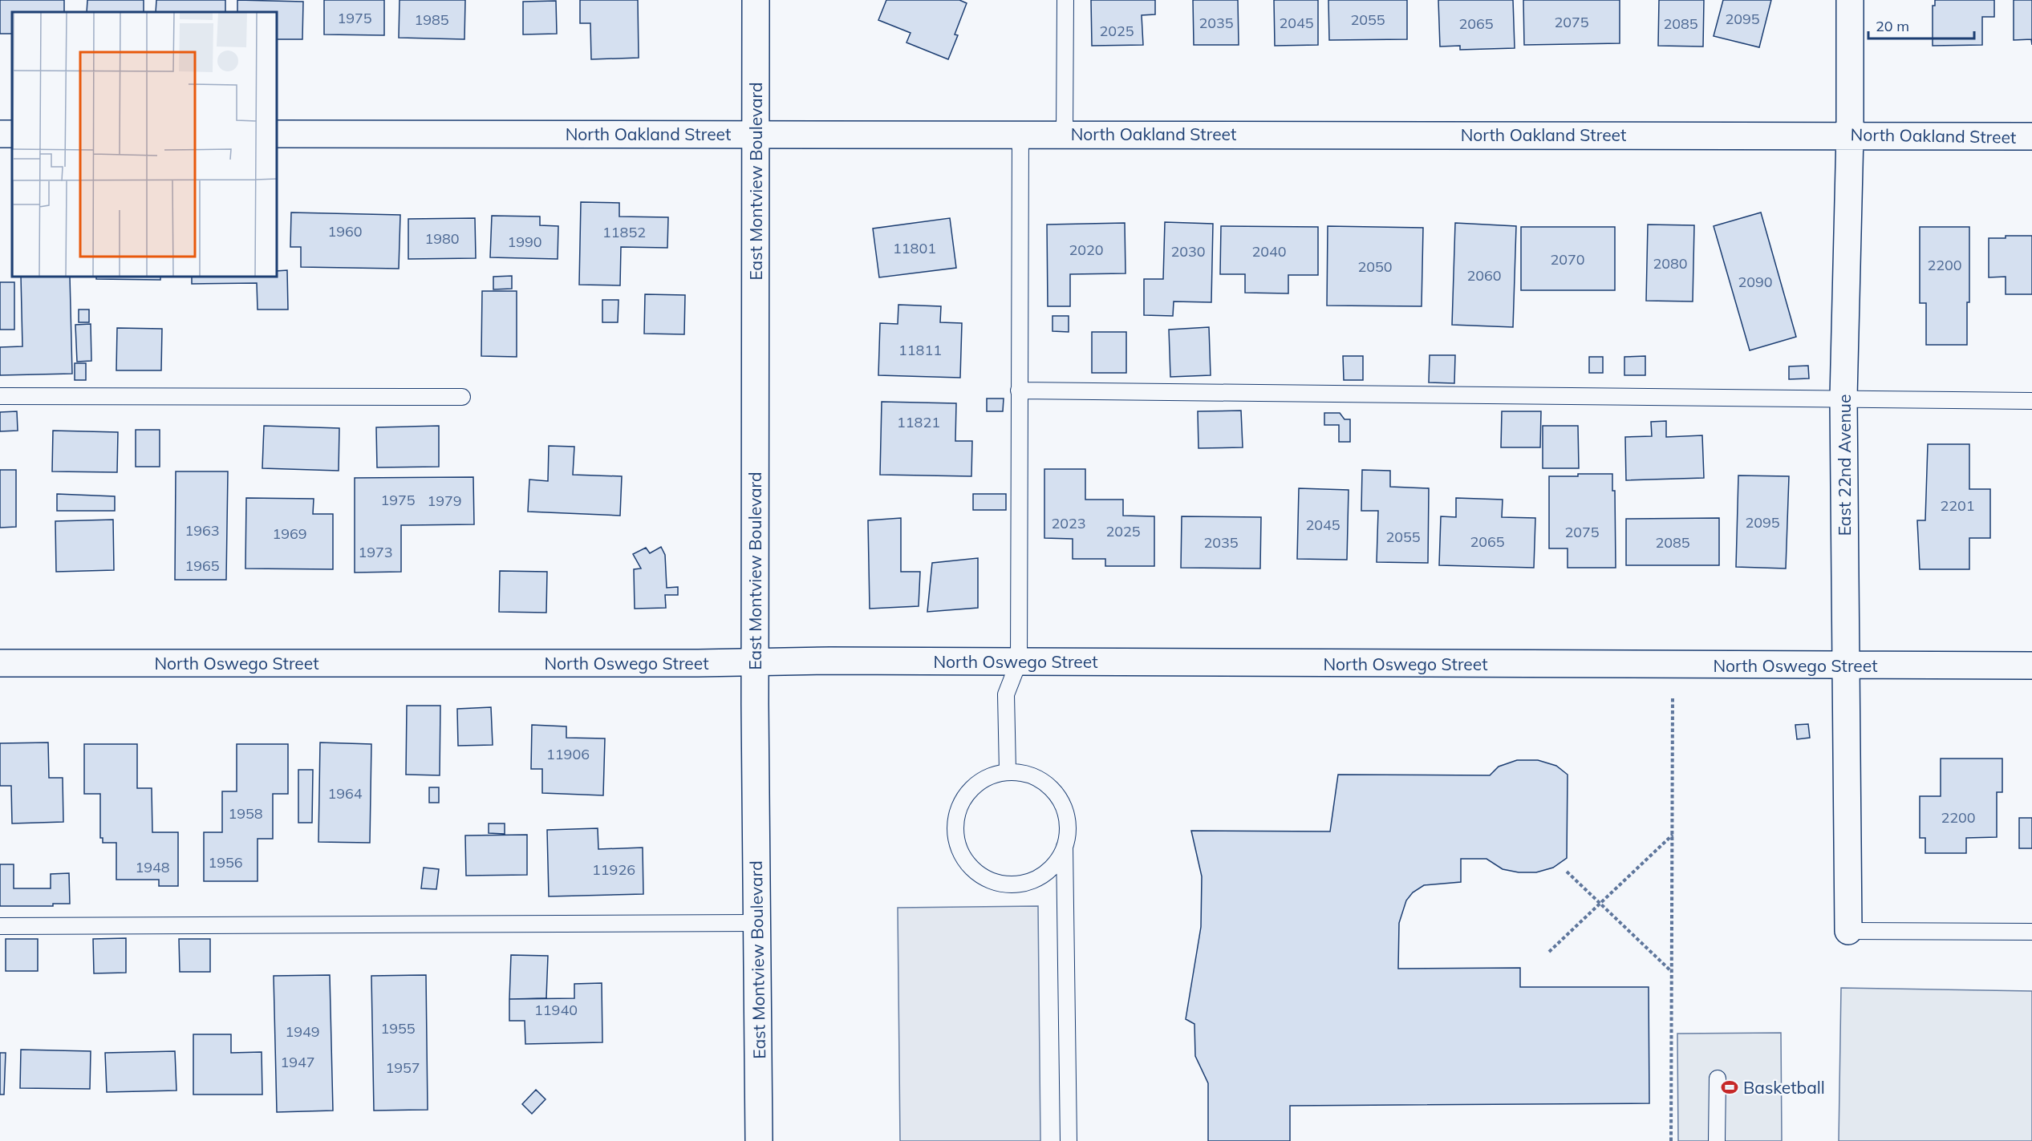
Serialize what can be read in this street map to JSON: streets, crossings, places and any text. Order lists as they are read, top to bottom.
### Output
{
  "streets": {
    "street": [
      "North Oakland Street",
      "East Montview Boulevard",
      "East 22nd Avenue",
      "North Oswego Street"
    ]
  },
  "crossings": [
    ["North Oakland Street", "East Montview Boulevard"],
    ["North Oakland Street", "East 22nd Avenue"],
    ["East Montview Boulevard", "North Oswego Street"],
    ["East 22nd Avenue", "North Oswego Street"]
  ],
  "places": {
    "sports": ["Basketball"]
  },
  "house_numbers": [
    "1975",
    "2095",
    "1985",
    "2055",
    "2075",
    "2035",
    "2045",
    "2065",
    "2085",
    "2025",
    "1960",
    "11852",
    "1980",
    "1990",
    "11801",
    "2020",
    "2030",
    "2040",
    "2070",
    "2080",
    "2200",
    "2050",
    "2060",
    "2090",
    "11811",
    "11821",
    "1975",
    "1979",
    "2201",
    "2095",
    "2023",
    "2045",
    "1963",
    "2025",
    "2075",
    "1969",
    "2055",
    "2065",
    "2035",
    "2085",
    "1973",
    "1965",
    "11906",
    "1964",
    "1958",
    "2200",
    "1956",
    "1948",
    "11926",
    "11940",
    "1955",
    "1949",
    "1947",
    "1957"
  ],
  "scale_bar": "20 m"
}
